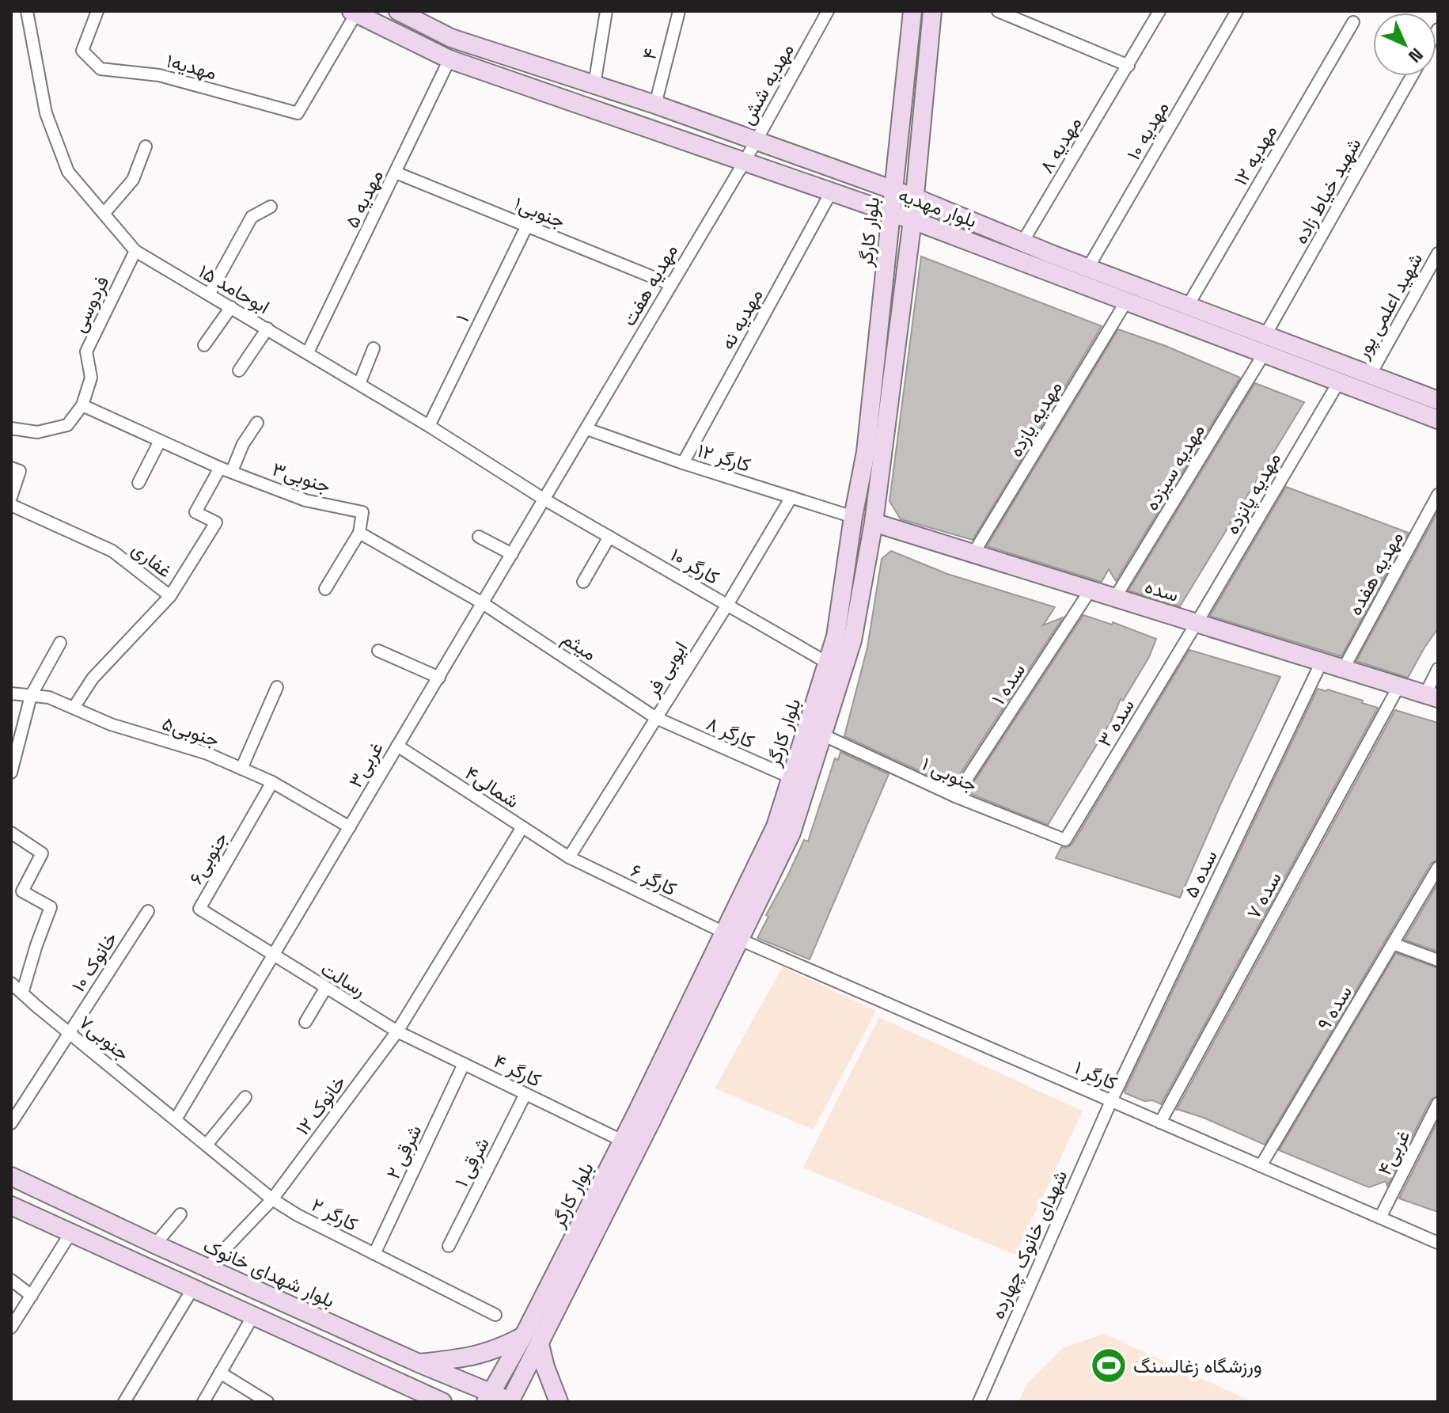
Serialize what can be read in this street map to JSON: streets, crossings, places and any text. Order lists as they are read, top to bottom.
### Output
{
  "streets": {
    "main road": [
      "بلوار مهدیه",
      "بلوار کارگر",
      "سده",
      "بلوار شهدای خانوک"
    ],
    "street": [
      "۴",
      "مهدیه۱",
      "مهدیه شش",
      "مهدیه ۱۰",
      "مهدیه ۸",
      "مهدیه ۱۲",
      "شهید خیاط زاده",
      "مهدیه ۵",
      "جنوبی۱",
      "مهدیه هفت",
      "ابوحامد ۱۵",
      "فردوسی",
      "شهید اعلمی پور",
      "۱",
      "مهدیه نه",
      "مهدیه یازده",
      "کارگر ۱۲",
      "مهدیه سیزده",
      "جنوبی۳",
      "مهدیه پانزده",
      "غفاری",
      "کارگر ۱۰",
      "مهدیه هفده",
      "میثم",
      "ایوبی فر",
      "سده ۱",
      "سده ۳",
      "جنوبی۵",
      "کارگر ۸",
      "غربی۳",
      "۱ جنوبی",
      "شمالی۴",
      "جنوبی۶",
      "سده ۵",
      "کارگر ۶",
      "سده ۷",
      "خانوک ۱۰",
      "رسالت",
      "سده ۹",
      "جنوبی۷",
      "کارگر ۴",
      "کارگر ۱",
      "خانوک ۱۲",
      "شرقی ۲",
      "غربی۴",
      "شرقی ۱",
      "کارگر ۲",
      "شهدای خانوک چهارده"
    ]
  },
  "crossings": [
    ["۴", "بلوار مهدیه"],
    ["مهدیه۱", "بلوار مهدیه"],
    ["مهدیه شش", "بلوار مهدیه"],
    ["مهدیه شش", "مهدیه هفت"],
    ["مهدیه ۱۰", "بلوار مهدیه"],
    ["مهدیه ۸", "بلوار مهدیه"],
    ["مهدیه ۱۲", "بلوار مهدیه"],
    ["شهید خیاط زاده", "بلوار مهدیه"],
    ["مهدیه ۵", "بلوار مهدیه"],
    ["مهدیه ۵", "جنوبی۱"],
    ["مهدیه ۵", "ابوحامد ۱۵"],
    ["بلوار مهدیه", "بلوار کارگر"],
    ["بلوار مهدیه", "مهدیه هفت"],
    ["بلوار مهدیه", "شهید اعلمی پور"],
    ["بلوار مهدیه", "مهدیه نه"],
    ["بلوار مهدیه", "مهدیه یازده"],
    ["بلوار مهدیه", "مهدیه سیزده"],
    ["بلوار مهدیه", "مهدیه پانزده"],
    ["جنوبی۱", "مهدیه هفت"],
    ["جنوبی۱", "۱"],
    ["بلوار کارگر", "کارگر ۱۲"],
    ["بلوار کارگر", "کارگر ۱۰"],
    ["بلوار کارگر", "سده"],
    ["بلوار کارگر", "کارگر ۸"],
    ["بلوار کارگر", "۱ جنوبی"],
    ["بلوار کارگر", "کارگر ۶"],
    ["بلوار کارگر", "کارگر ۴"],
    ["بلوار کارگر", "کارگر ۱"],
    ["بلوار کارگر", "بلوار شهدای خانوک"],
    ["مهدیه هفت", "کارگر ۱۲"],
    ["مهدیه هفت", "غربی۳"],
    ["ابوحامد ۱۵", "فردوسی"],
    ["ابوحامد ۱۵", "۱"],
    ["ابوحامد ۱۵", "کارگر ۱۰"],
    ["ابوحامد ۱۵", "غربی۳"],
    ["فردوسی", "جنوبی۳"],
    ["مهدیه نه", "کارگر ۱۲"],
    ["مهدیه یازده", "سده"],
    ["کارگر ۱۲", "ایوبی فر"],
    ["کارگر ۱۲", "غربی۳"],
    ["مهدیه سیزده", "سده"],
    ["مهدیه پانزده", "سده"],
    ["مهدیه پانزده", "سده ۳"],
    ["غفاری", "جنوبی۵"],
    ["کارگر ۱۰", "ایوبی فر"],
    ["کارگر ۱۰", "غربی۳"],
    ["مهدیه هفده", "سده"],
    ["سده", "سده ۱"],
    ["سده", "سده ۳"],
    ["سده", "سده ۵"],
    ["سده", "سده ۷"],
    ["میثم", "ایوبی فر"],
    ["میثم", "کارگر ۸"],
    ["میثم", "غربی۳"],
    ["ایوبی فر", "کارگر ۸"],
    ["ایوبی فر", "شمالی۴"],
    ["ایوبی فر", "کارگر ۶"],
    ["سده ۱", "۱ جنوبی"],
    ["سده ۳", "۱ جنوبی"],
    ["جنوبی۵", "غربی۳"],
    ["جنوبی۵", "جنوبی۶"],
    ["غربی۳", "شمالی۴"],
    ["غربی۳", "جنوبی۶"],
    ["غربی۳", "رسالت"],
    ["غربی۳", "جنوبی۷"],
    ["غربی۳", "کارگر ۲"],
    ["شمالی۴", "کارگر ۶"],
    ["شمالی۴", "خانوک ۱۲"],
    ["جنوبی۶", "رسالت"],
    ["سده ۵", "کارگر ۱"],
    ["سده ۵", "شهدای خانوک چهارده"],
    ["کارگر ۶", "کارگر ۱"],
    ["سده ۷", "کارگر ۱"],
    ["خانوک ۱۰", "جنوبی۷"],
    ["رسالت", "کارگر ۴"],
    ["رسالت", "خانوک ۱۲"],
    ["سده ۹", "کارگر ۱"],
    ["جنوبی۷", "کارگر ۲"],
    ["کارگر ۴", "خانوک ۱۲"],
    ["کارگر ۴", "شرقی ۲"],
    ["کارگر ۴", "شرقی ۱"],
    ["کارگر ۱", "غربی۴"],
    ["کارگر ۱", "شهدای خانوک چهارده"],
    ["خانوک ۱۲", "کارگر ۲"],
    ["خانوک ۱۲", "بلوار شهدای خانوک"],
    ["شرقی ۲", "کارگر ۲"]
  ],
  "places": {
    "sports": ["ورزشگاه زغالسنگ"]
  },
  "north": "bottom right"
}
